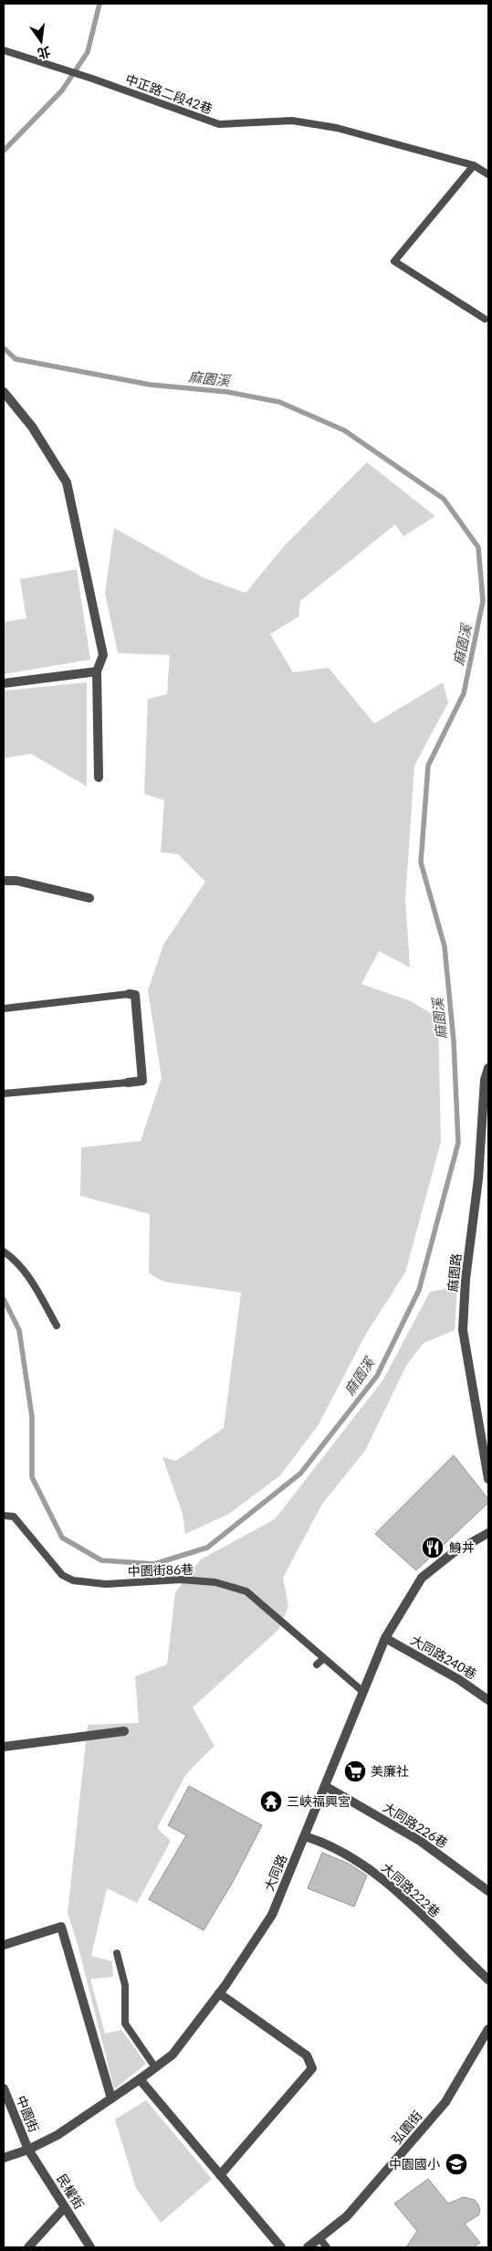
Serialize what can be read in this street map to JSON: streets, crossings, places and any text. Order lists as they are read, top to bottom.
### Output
{
  "streets": {
    "street": [
      "麻園路",
      "大同路240巷",
      "大同路226巷",
      "大同路",
      "大同路222巷",
      "中園街",
      "弘園街",
      "民權街"
    ],
    "lane": ["中正路二段42巷", "中園街86巷"]
  },
  "crossings": [
    ["中園街86巷", "大同路"],
    ["大同路240巷", "大同路"],
    ["大同路226巷", "大同路"],
    ["大同路", "大同路222巷"],
    ["大同路", "中園街"],
    ["大同路", "民權街"],
    ["中園街", "民權街"]
  ],
  "water": ["麻園溪"],
  "places": {
    "restaurant": ["鯓丼"],
    "supermarket": ["美廉社"],
    "temple": ["三峽福興宮"],
    "school or university": ["中園國小"]
  },
  "north": "bottom"
}
